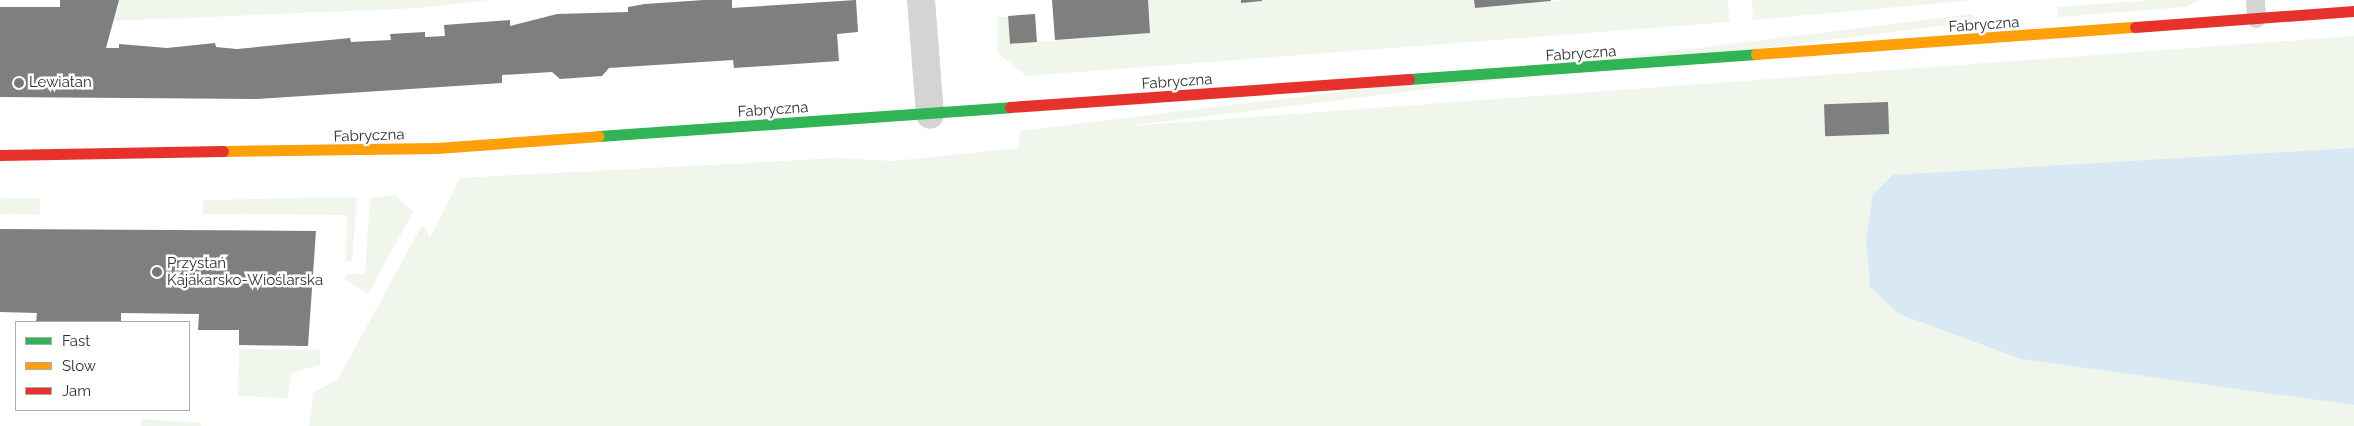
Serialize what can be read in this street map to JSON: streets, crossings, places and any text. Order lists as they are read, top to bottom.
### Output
{
  "streets": {
    "street": ["Fabryczna"]
  },
  "places": ["Lewiatan", "Przystań Kajakarsko-Wioślarska"],
  "legend": ["Fast", "Slow", "Jam"]
}
